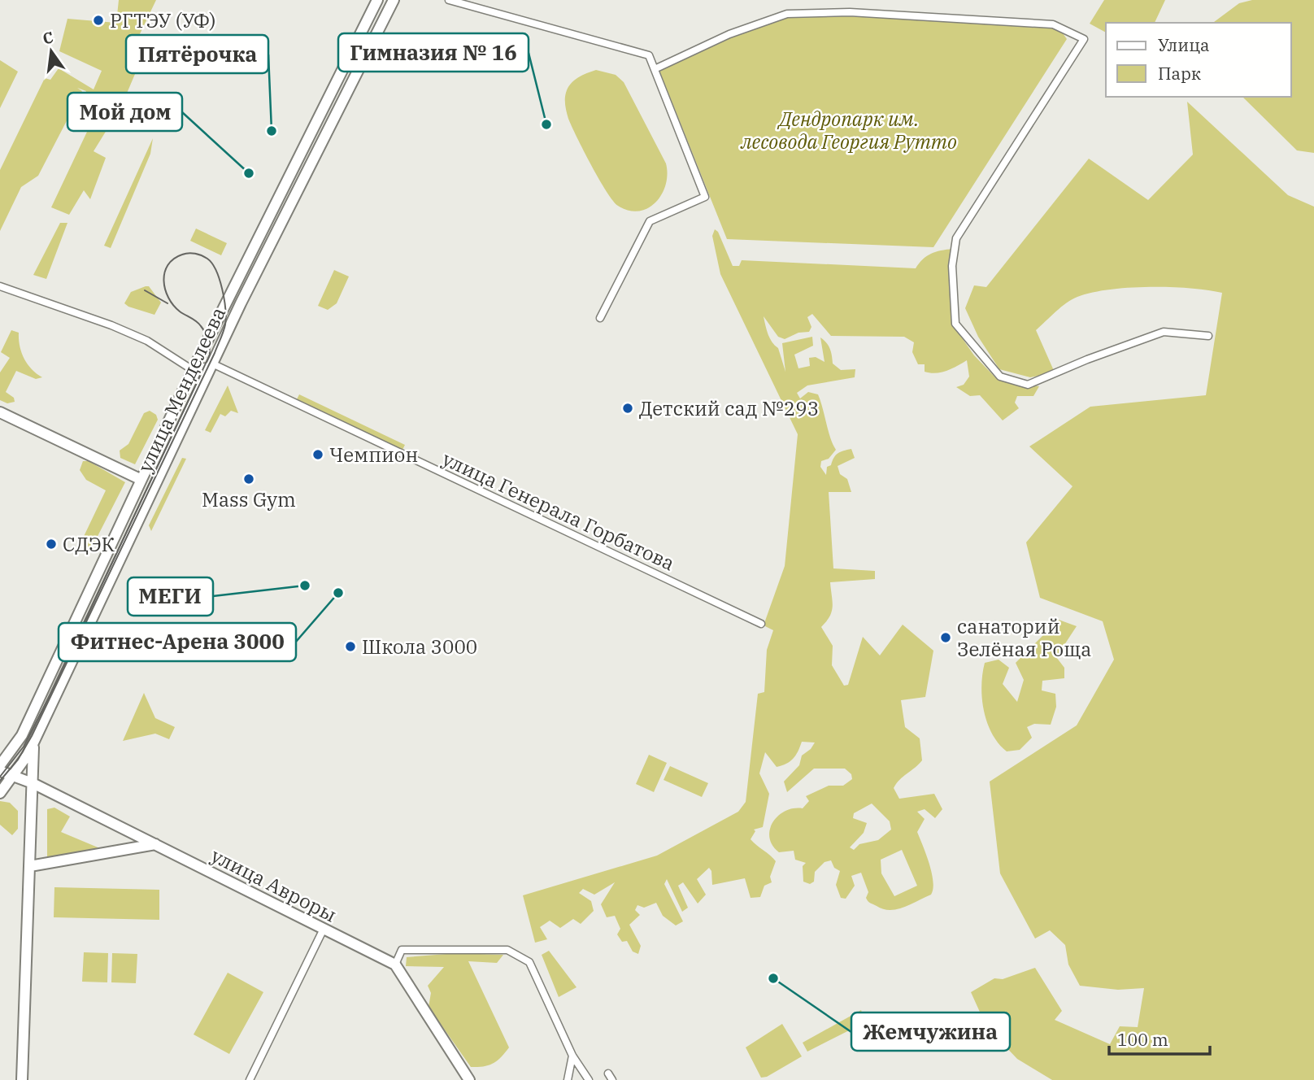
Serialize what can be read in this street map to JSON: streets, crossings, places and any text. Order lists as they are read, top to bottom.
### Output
{
  "streets": {
    "main road": ["улица Менделеева", "улица Авроры"],
    "street": ["улица Генерала Горбатова"]
  },
  "crossings": [
    ["улица Менделеева", "улица Генерала Горбатова"],
    ["улица Менделеева", "улица Авроры"]
  ],
  "parks": ["Дендропарк им. лесовода Георгия Рутто"],
  "places": [
    "РГТЭУ (УФ)",
    "Гимназия № 16",
    "Пятёрочка",
    "Мой дом",
    "Детский сад №293",
    "Чемпион",
    "Mass Gym",
    "СДЭК",
    "МЕГИ",
    "Фитнес-Арена 3000",
    "санаторий Зелёная Роща",
    "Школа 3000",
    "Жемчужина"
  ],
  "legend": ["Улица", "Парк"],
  "scale_bar": "100 m",
  "north": "top"
}
